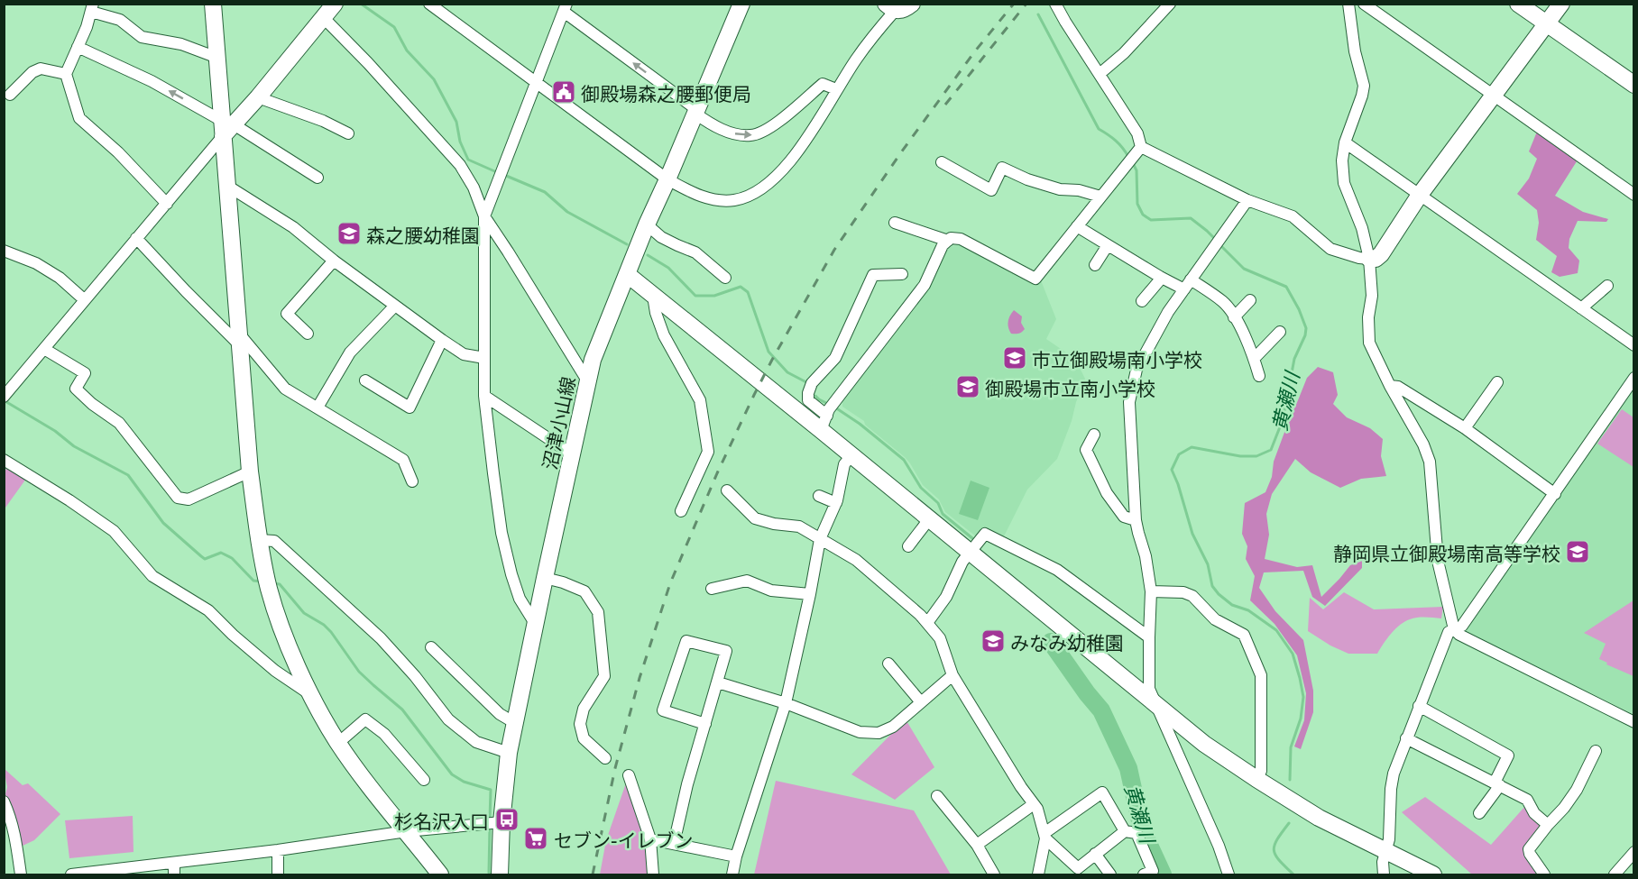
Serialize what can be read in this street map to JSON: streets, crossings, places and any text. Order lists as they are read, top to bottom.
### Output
{
  "streets": {
    "street": ["沼津小山線"]
  },
  "water": ["黄瀬川"],
  "places": {
    "public building": ["御殿場森之腰郵便局"],
    "school or university": [
      "森之腰幼稚園",
      "市立御殿場南小学校",
      "御殿場市立南小学校",
      "静岡県立御殿場南高等学校",
      "みなみ幼稚園"
    ],
    "bus stop": ["杉名沢入口"],
    "supermarket": ["セブン-イレブン"]
  }
}
